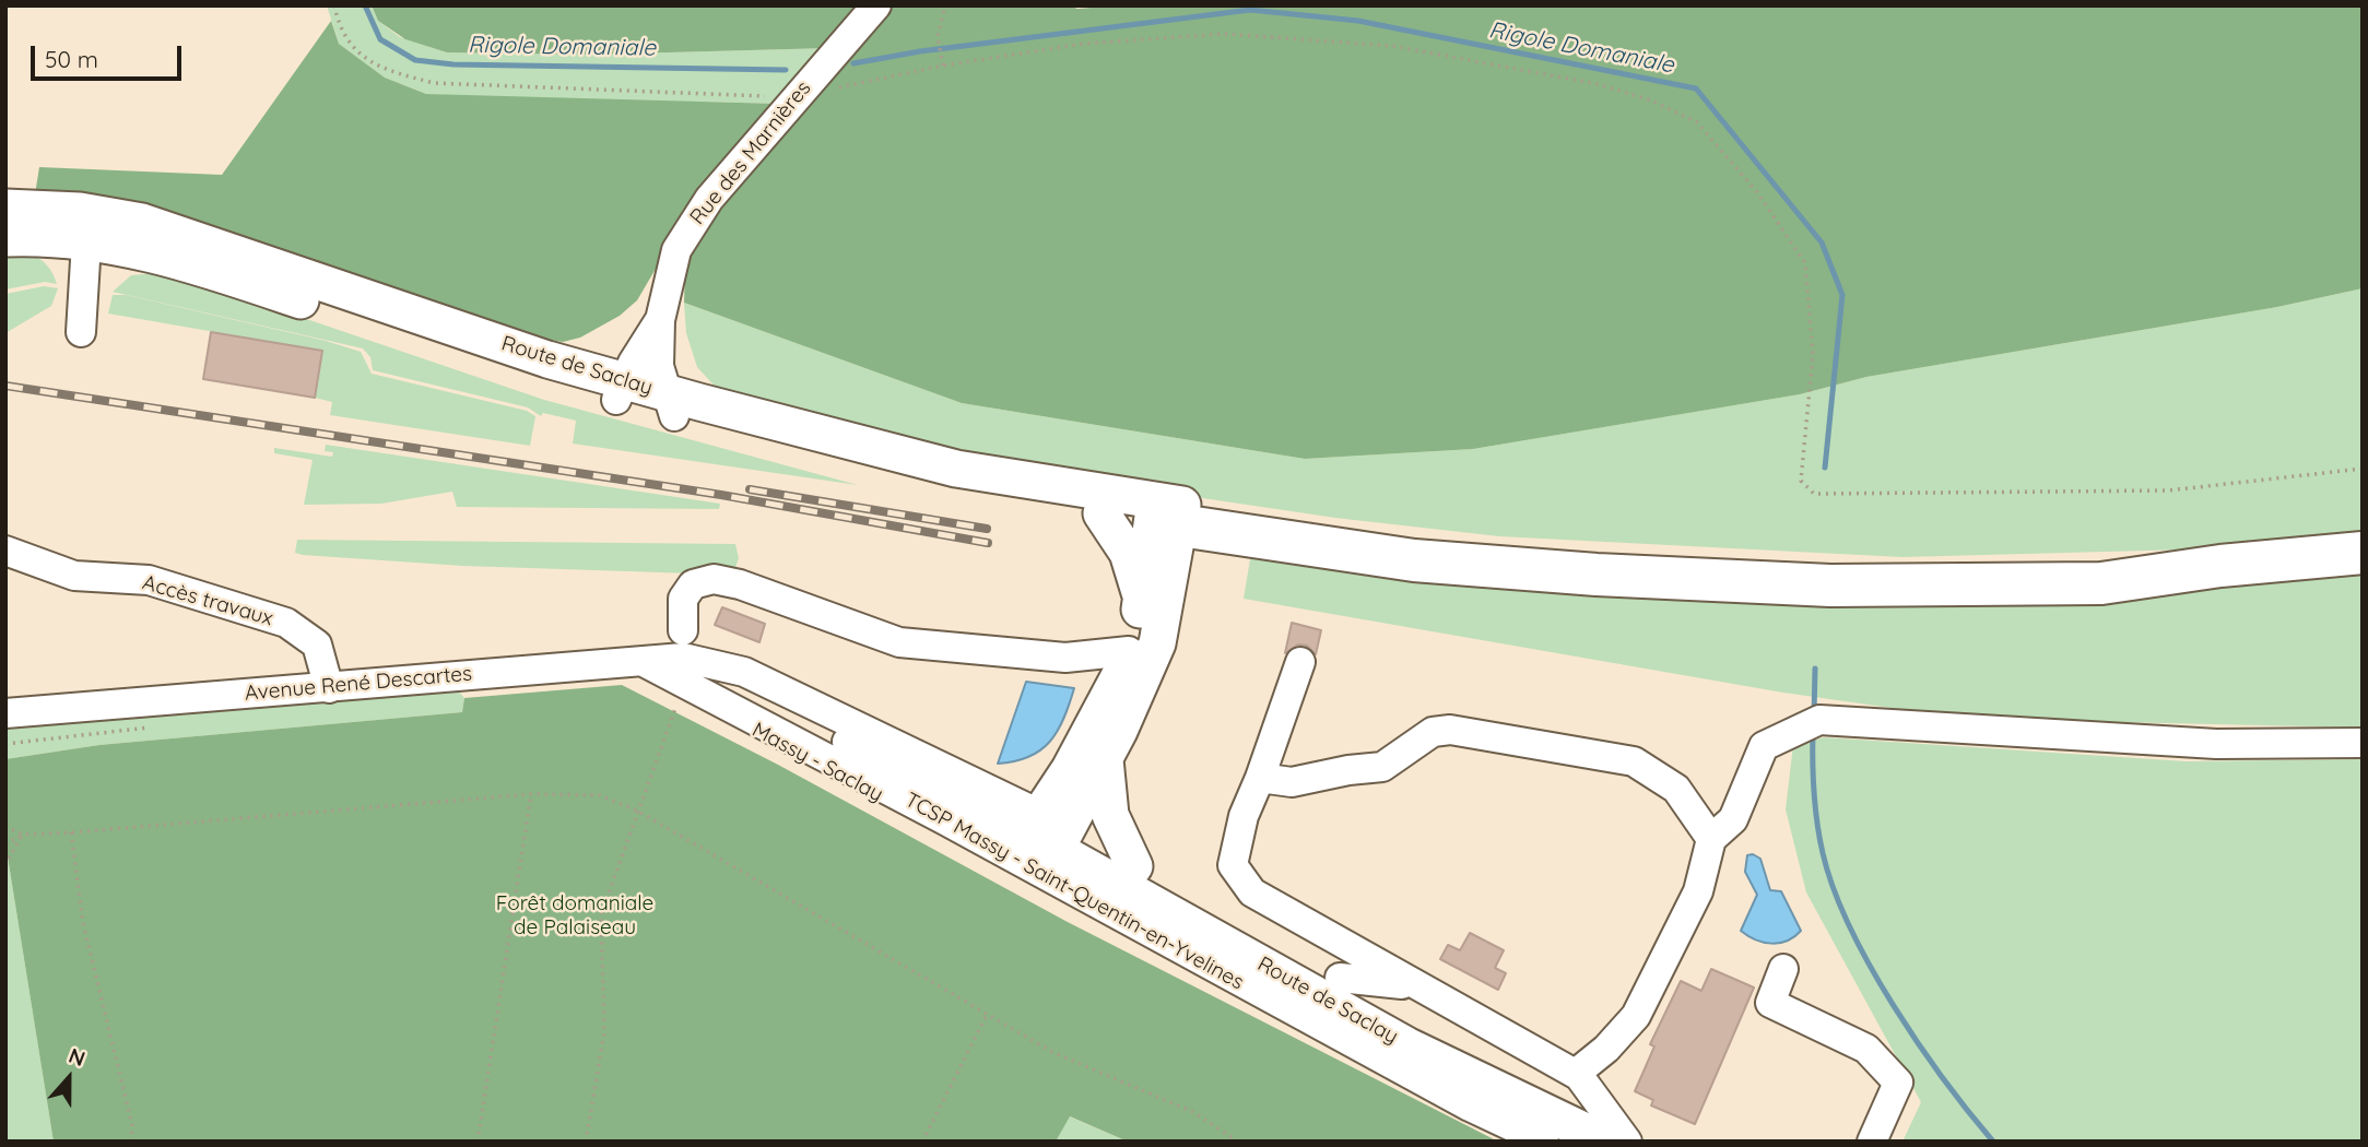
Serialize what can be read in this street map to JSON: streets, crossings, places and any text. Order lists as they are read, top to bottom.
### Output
{
  "streets": {
    "main road": ["Route de Saclay"],
    "street": [
      "Rue des Marnières",
      "Accès travaux",
      "Avenue René Descartes",
      "TCSP Massy - Saint-Quentin-en-Yvelines"
    ]
  },
  "crossings": [
    ["Rue des Marnières", "Route de Saclay"],
    ["Route de Saclay", "Avenue René Descartes"],
    ["Accès travaux", "Avenue René Descartes"],
    ["Avenue René Descartes", "TCSP Massy - Saint-Quentin-en-Yvelines"]
  ],
  "water": ["Rigole Domaniale"],
  "parks": ["Forêt domaniale de Palaiseau"],
  "scale_bar": "50 m",
  "north": "top"
}
